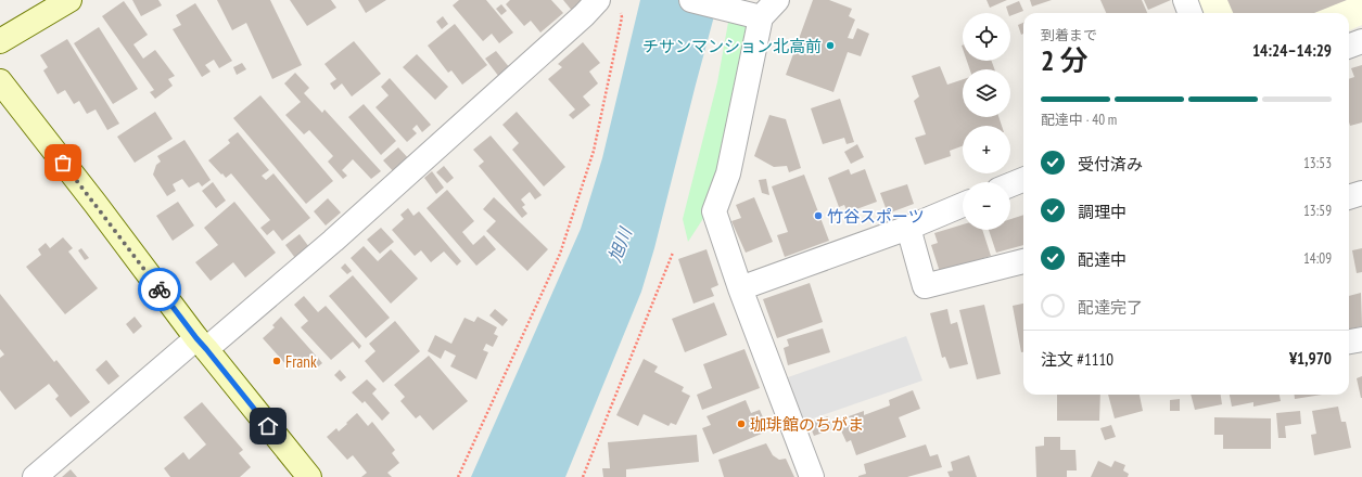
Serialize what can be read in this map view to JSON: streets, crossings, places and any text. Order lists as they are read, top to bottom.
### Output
{
  "water": ["旭川"],
  "places": [
    "チサンマンション北高前",
    "竹谷スポーツ",
    "Frank",
    "珈琲館のちがま"
  ],
  "page": {
    "map_buttons": ["+", "−"],
    "heading": ["2 分", "到着まで", "14:24–14:29"],
    "panel": ["注文 #1110", "¥1,970"],
    "bar": "配達中 · 40 m",
    "list": [
      ["受付済み", "13:53"],
      ["調理中", "13:59"],
      ["配達中", "14:09"],
      "配達完了"
    ]
  }
}
